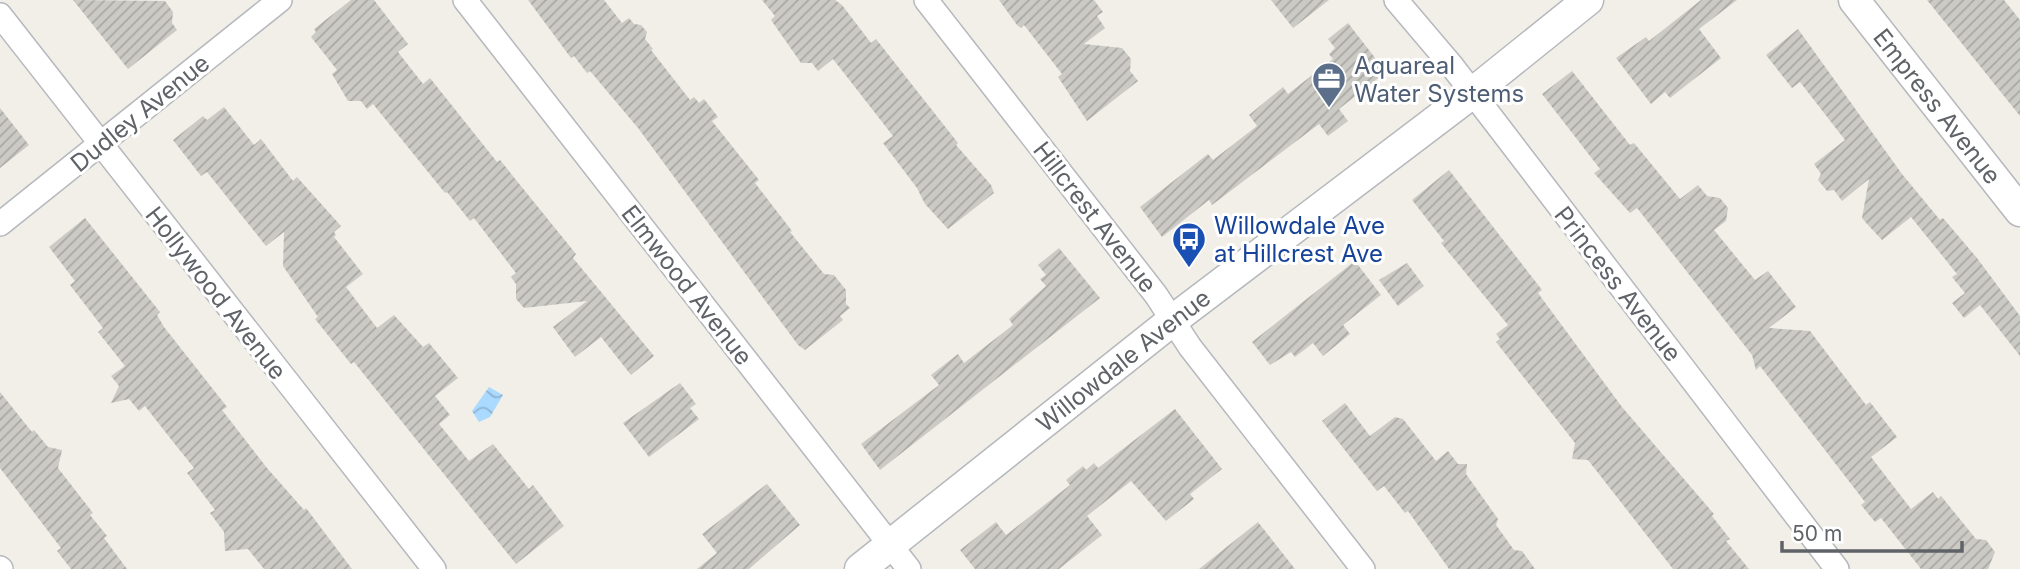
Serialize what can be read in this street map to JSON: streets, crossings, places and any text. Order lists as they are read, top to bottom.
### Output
{
  "streets": {
    "street": [
      "Empress Avenue",
      "Dudley Avenue",
      "Hillcrest Avenue",
      "Princess Avenue",
      "Elmwood Avenue",
      "Hollywood Avenue",
      "Willowdale Avenue"
    ]
  },
  "crossings": [
    ["Dudley Avenue", "Hollywood Avenue"],
    ["Hillcrest Avenue", "Willowdale Avenue"],
    ["Princess Avenue", "Willowdale Avenue"],
    ["Elmwood Avenue", "Willowdale Avenue"]
  ],
  "places": {
    "office": ["Aquareal Water Systems"],
    "bus stop": ["Willowdale Ave at Hillcrest Ave"]
  },
  "scale_bar": "50 m"
}
